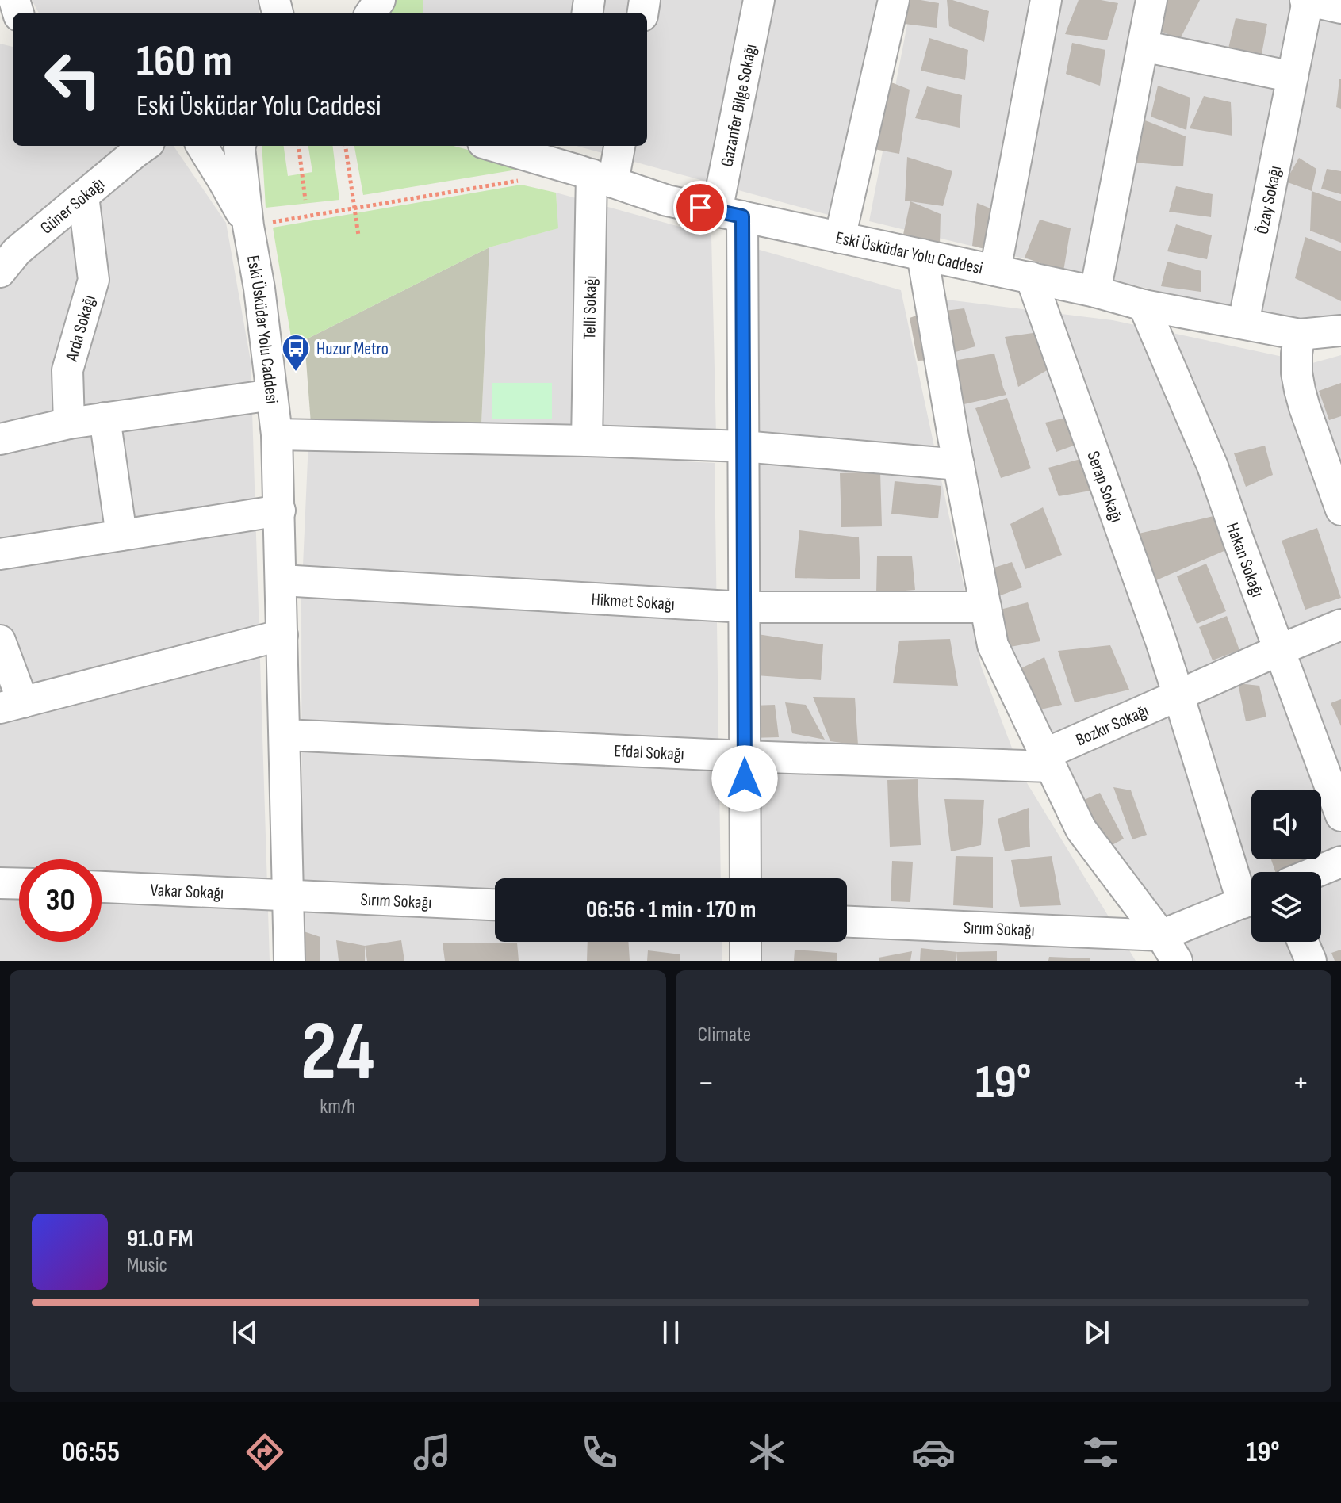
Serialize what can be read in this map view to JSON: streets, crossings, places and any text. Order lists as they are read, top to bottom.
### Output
{
  "streets": {
    "street": [
      "Gazanfer Bilge Sokağı",
      "Özay Sokağı",
      "Güner Sokağı",
      "Eski Üsküdar Yolu Caddesi",
      "Telli Sokağı",
      "Arda Sokağı",
      "Serap Sokağı",
      "Hakan Sokağı",
      "Hikmet Sokağı",
      "Bozkır Sokağı",
      "Efdal Sokağı",
      "Vakar Sokağı",
      "Sırım Sokağı"
    ]
  },
  "crossings": [
    ["Gazanfer Bilge Sokağı", "Eski Üsküdar Yolu Caddesi"],
    ["Gazanfer Bilge Sokağı", "Hikmet Sokağı"],
    ["Gazanfer Bilge Sokağı", "Efdal Sokağı"],
    ["Özay Sokağı", "Eski Üsküdar Yolu Caddesi"],
    ["Güner Sokağı", "Arda Sokağı"],
    ["Eski Üsküdar Yolu Caddesi", "Telli Sokağı"],
    ["Eski Üsküdar Yolu Caddesi", "Serap Sokağı"],
    ["Eski Üsküdar Yolu Caddesi", "Hakan Sokağı"],
    ["Eski Üsküdar Yolu Caddesi", "Hikmet Sokağı"],
    ["Eski Üsküdar Yolu Caddesi", "Efdal Sokağı"],
    ["Eski Üsküdar Yolu Caddesi", "Vakar Sokağı"],
    ["Eski Üsküdar Yolu Caddesi", "Sırım Sokağı"],
    ["Serap Sokağı", "Bozkır Sokağı"],
    ["Hakan Sokağı", "Bozkır Sokağı"],
    ["Bozkır Sokağı", "Efdal Sokağı"],
    ["Vakar Sokağı", "Sırım Sokağı"]
  ],
  "places": {
    "bus stop": ["Huzur Metro"]
  },
  "page": {
    "turn": ["160 m", "Eski Üsküdar Yolu Caddesi"],
    "limit": "30",
    "trip": "06:56 · 1 min · 170 m",
    "tile": [
      ["24", "km/h"],
      "Climate"
    ],
    "heat": ["−", "19°", "+"],
    "song": ["91.0 FM", "Music"],
    "tabs": ["06:55", "19°"]
  }
}
